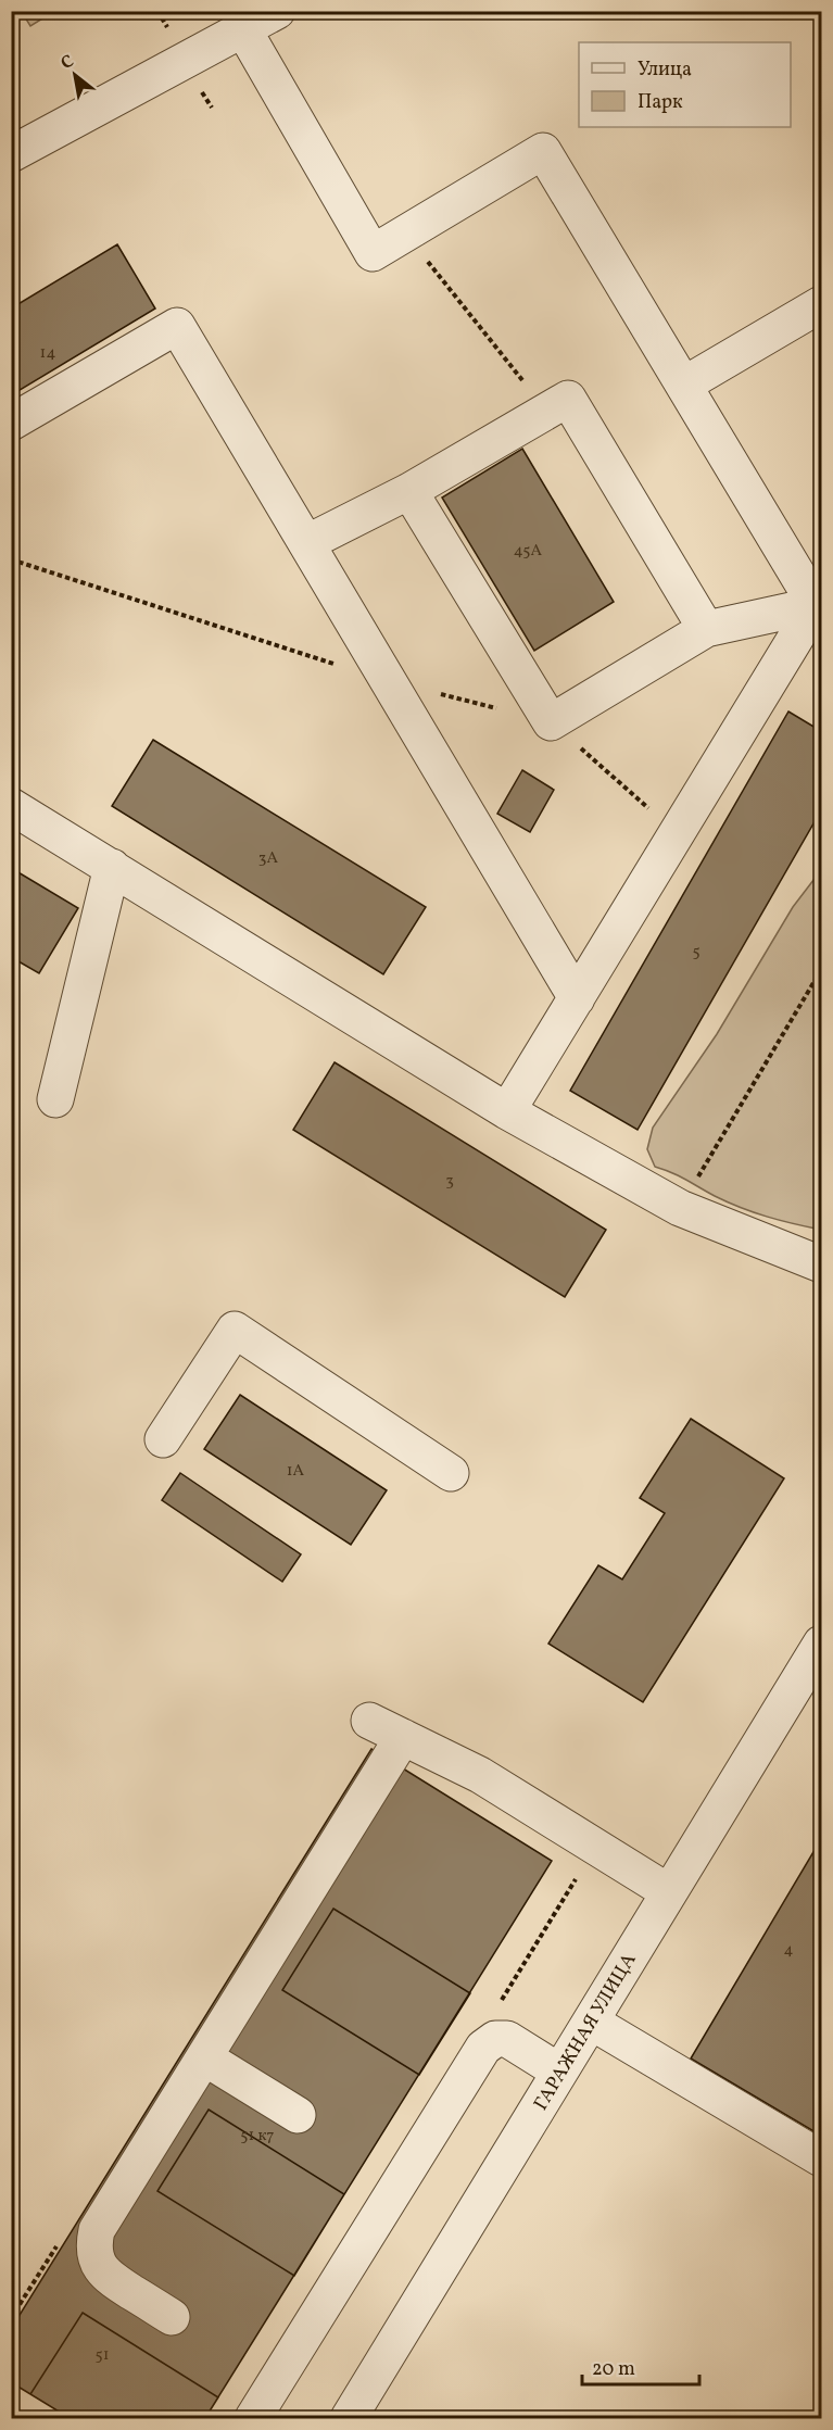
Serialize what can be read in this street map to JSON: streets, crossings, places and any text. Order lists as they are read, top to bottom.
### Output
{
  "streets": {
    "street": ["ГАРАЖНАЯ УЛИЦА"]
  },
  "house_numbers": [
    "14",
    "45А",
    "3А",
    "5",
    "3",
    "1А",
    "4",
    "51 к7",
    "51"
  ],
  "legend": ["Улица", "Парк"],
  "scale_bar": "20 m",
  "north": "top left"
}
